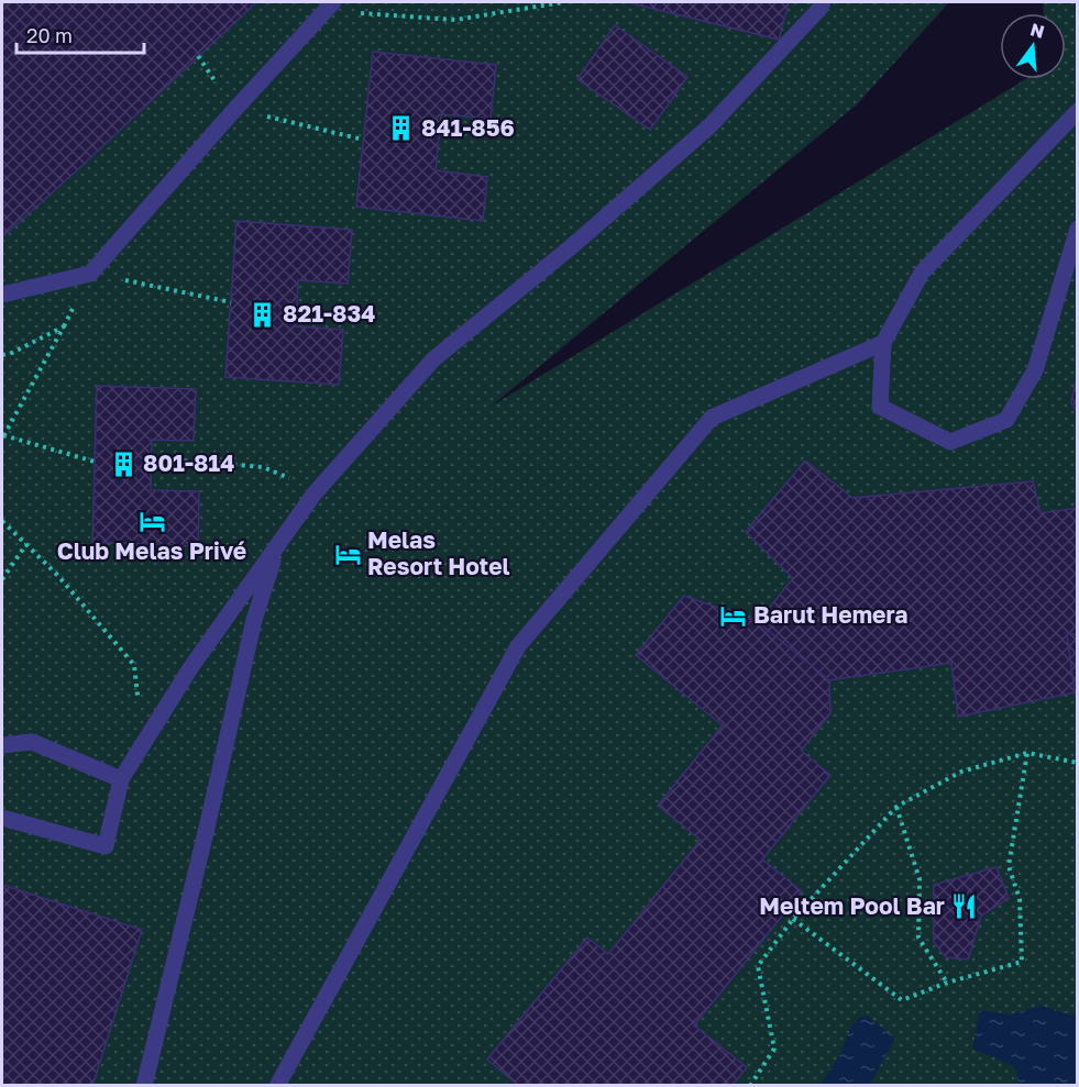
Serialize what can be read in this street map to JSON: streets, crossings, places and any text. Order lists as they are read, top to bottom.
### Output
{
  "places": {
    "building": ["841-856", "821-834", "801-814"],
    "hotel": ["Club Melas Privé", "Melas Resort Hotel", "Barut Hemera"],
    "restaurant": ["Meltem Pool Bar"]
  },
  "scale_bar": "20 m",
  "north": "top"
}
